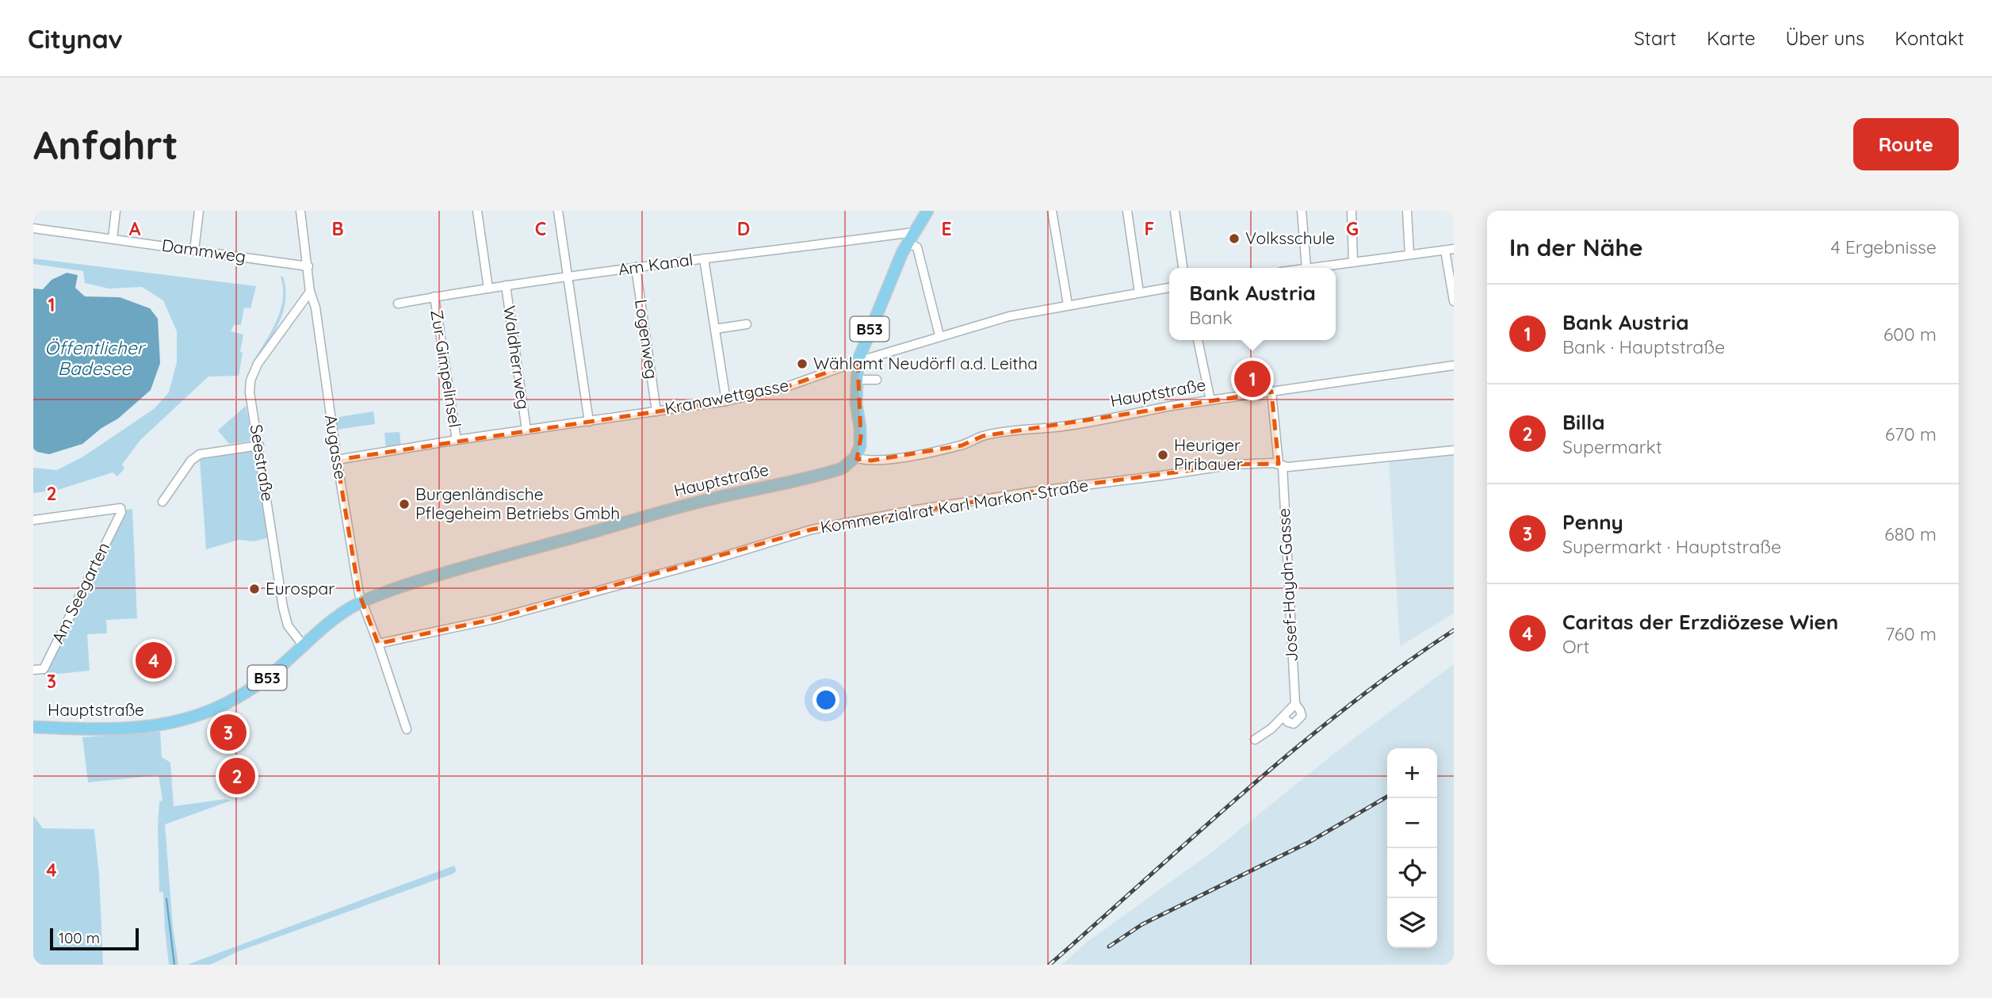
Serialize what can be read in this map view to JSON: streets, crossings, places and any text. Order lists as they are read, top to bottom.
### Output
{
  "streets": {
    "main road": ["B53", "Hauptstraße"],
    "street": [
      "Dammweg",
      "Am Kanal",
      "Logenweg",
      "Waldherrweg",
      "Zur Gimpelinsel",
      "Kranawettgasse",
      "Augasse",
      "Seestraße",
      "Kommerzialrat Karl Markon-Straße",
      "Josef-Haydn-Gasse",
      "Am Seegarten"
    ]
  },
  "crossings": [
    ["Dammweg", "Augasse"],
    ["Am Kanal", "B53"],
    ["Am Kanal", "Logenweg"],
    ["Am Kanal", "Waldherrweg"],
    ["Am Kanal", "Zur Gimpelinsel"],
    ["B53", "Hauptstraße"],
    ["B53", "Kranawettgasse"],
    ["Logenweg", "Kranawettgasse"],
    ["Waldherrweg", "Kranawettgasse"],
    ["Zur Gimpelinsel", "Kranawettgasse"],
    ["Hauptstraße", "Augasse"],
    ["Hauptstraße", "Seestraße"],
    ["Hauptstraße", "Josef-Haydn-Gasse"],
    ["Kranawettgasse", "Augasse"],
    ["Augasse", "Seestraße"],
    ["Kommerzialrat Karl Markon-Straße", "Josef-Haydn-Gasse"]
  ],
  "water": ["Öffentlicher Badesee"],
  "places": [
    "Volksschule",
    "Wählamt Neudörfl a.d. Leitha",
    "Heuriger Piribauer",
    "Burgenländische Pflegeheim Betriebs Gmbh",
    "Eurospar"
  ],
  "scale_bar": "100 m",
  "page": {
    "header": "Citynav",
    "nav": [
      "Start",
      "Karte",
      "Über uns",
      "Kontakt"
    ],
    "buttons": "Route",
    "title": "Anfahrt",
    "heading": ["In der Nähe", "4 Ergebnisse"],
    "popup": ["Bank Austria", "Bank"],
    "list": [
      {
        "mark": "1",
        "name": "Bank Austria",
        "note": "Bank · Hauptstraße",
        "value": "600 m"
      },
      {
        "mark": "2",
        "name": "Billa",
        "note": "Supermarkt",
        "value": "670 m"
      },
      {
        "mark": "3",
        "name": "Penny",
        "note": "Supermarkt · Hauptstraße",
        "value": "680 m"
      },
      {
        "mark": "4",
        "name": "Caritas der Erzdiözese Wien",
        "note": "Ort",
        "value": "760 m"
      }
    ],
    "pins": [
      "1",
      "4",
      "3",
      "2"
    ],
    "map_buttons": ["+", "−"],
    "scale": "100 m"
  },
  "grid": {
    "columns": [
      "A",
      "B",
      "C",
      "D",
      "E",
      "F",
      "G"
    ],
    "rows": [
      "1",
      "2",
      "3",
      "4"
    ]
  }
}
